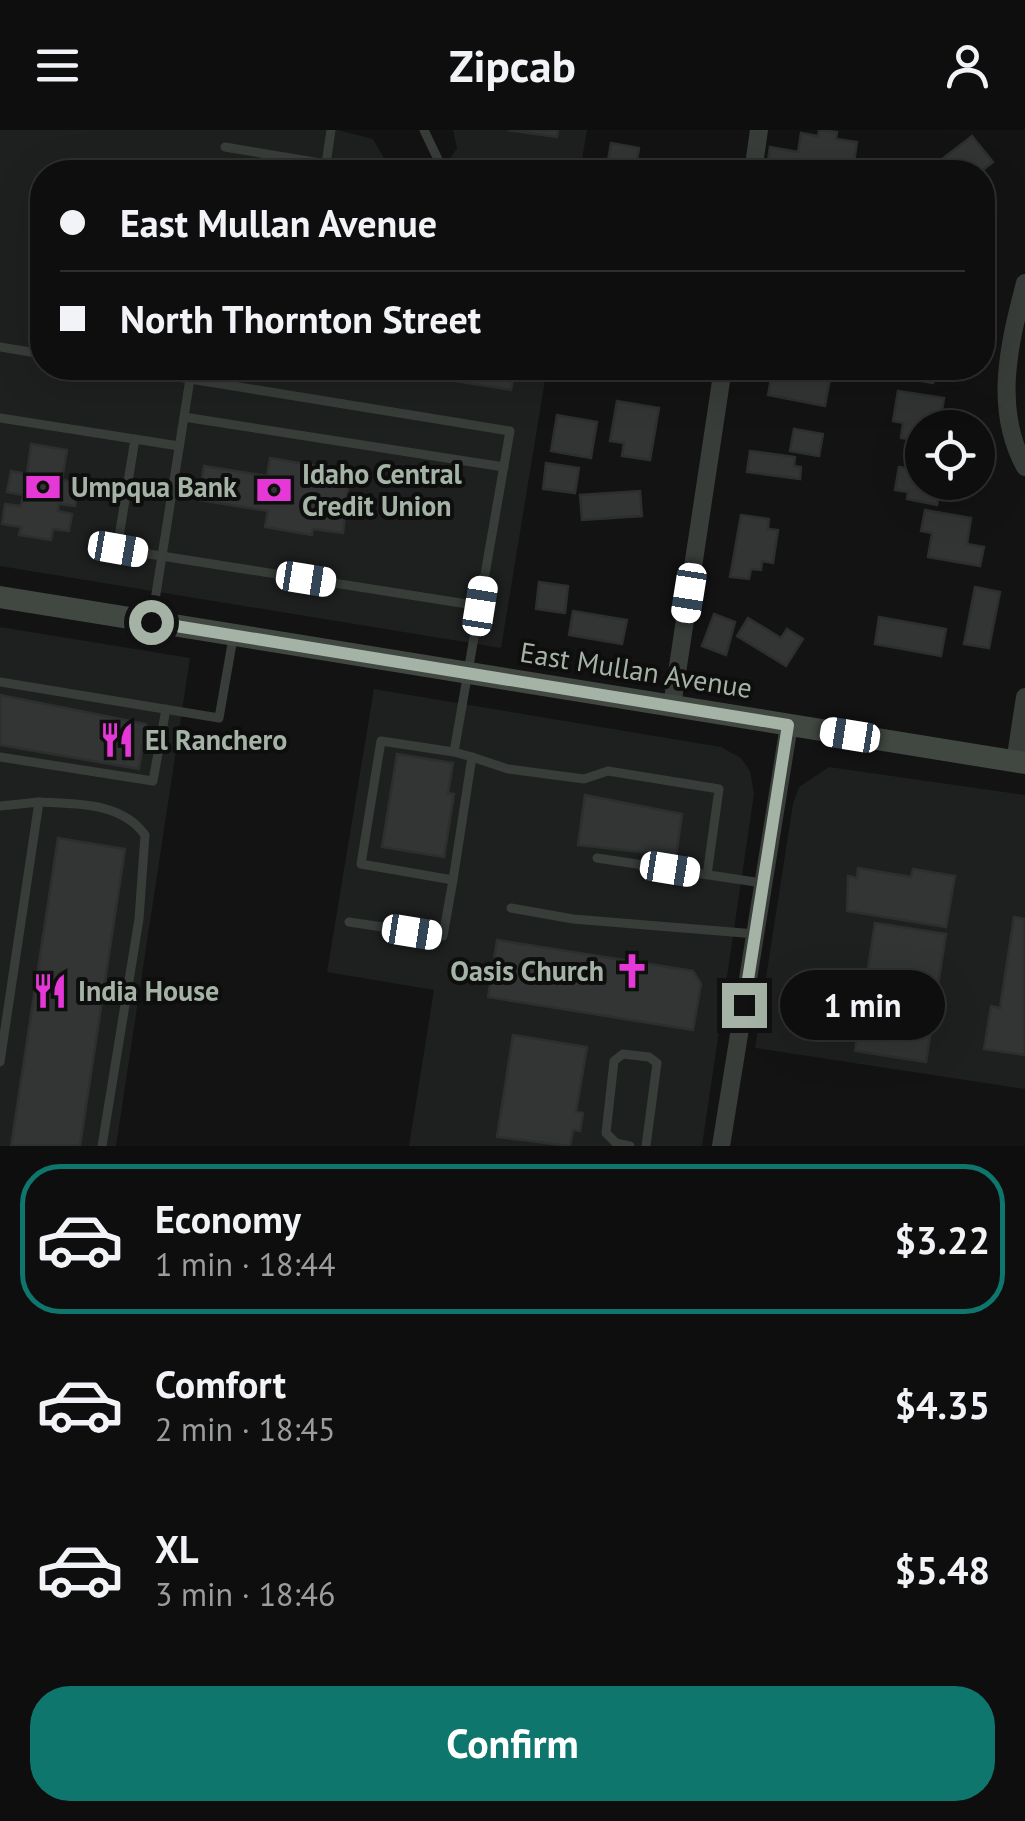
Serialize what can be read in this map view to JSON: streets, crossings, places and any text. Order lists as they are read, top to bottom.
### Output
{
  "streets": {
    "main road": ["East Mullan Avenue"]
  },
  "places": {
    "bank": ["Umpqua Bank", "Idaho Central Credit Union"],
    "restaurant": ["El Ranchero", "India House"],
    "church": ["Oasis Church"]
  },
  "page": {
    "header": "Zipcab",
    "banner": ["East Mullan Avenue", "North Thornton Street"],
    "bubble": "1 min",
    "list": [
      {
        "name": "Economy",
        "note": "1 min · 18:44",
        "value": "$3.22"
      },
      {
        "name": "Comfort",
        "note": "2 min · 18:45",
        "value": "$4.35"
      },
      {
        "name": "XL",
        "note": "3 min · 18:46",
        "value": "$5.48"
      }
    ],
    "buttons": "Confirm"
  }
}
